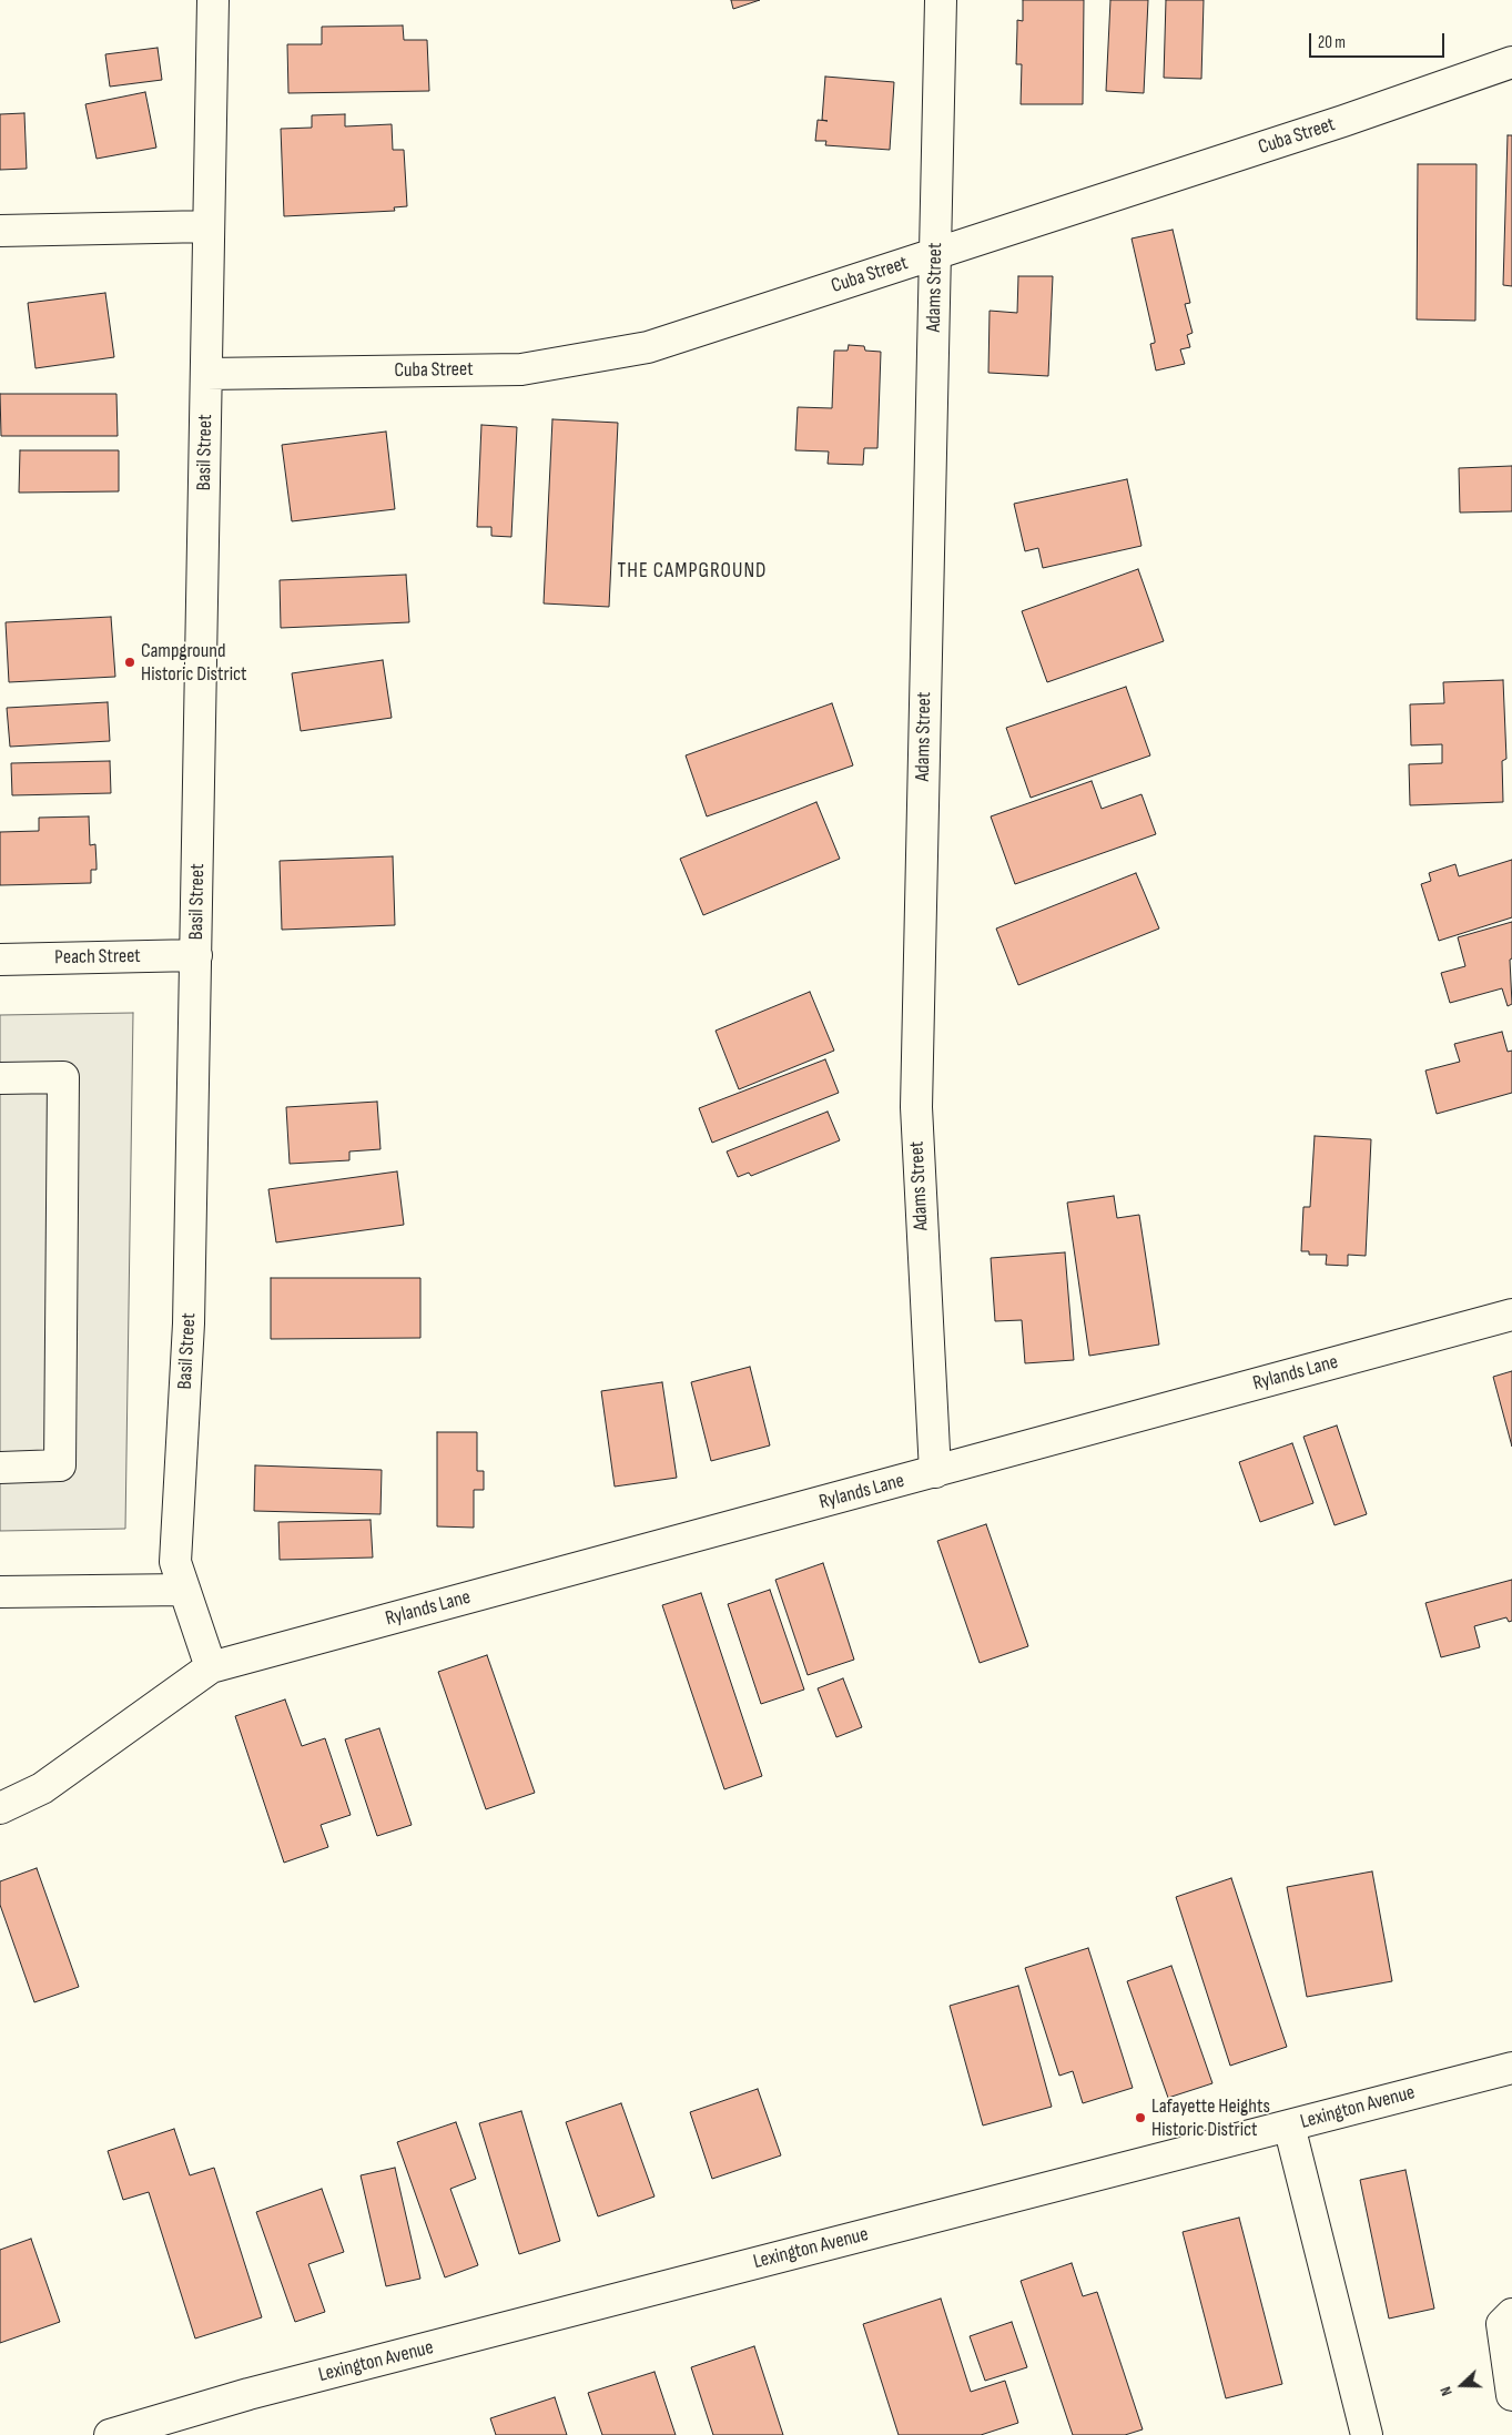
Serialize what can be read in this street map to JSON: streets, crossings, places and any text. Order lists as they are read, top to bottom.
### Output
{
  "streets": {
    "street": [
      "Cuba Street",
      "Adams Street",
      "Basil Street",
      "Peach Street",
      "Rylands Lane",
      "Lexington Avenue"
    ]
  },
  "crossings": [
    ["Cuba Street", "Adams Street"],
    ["Cuba Street", "Basil Street"],
    ["Adams Street", "Rylands Lane"],
    ["Basil Street", "Peach Street"],
    ["Basil Street", "Rylands Lane"]
  ],
  "districts": ["THE CAMPGROUND"],
  "places": ["Campground Historic District", "Lafayette Heights Historic District"],
  "scale_bar": "20 m",
  "north": "left"
}
